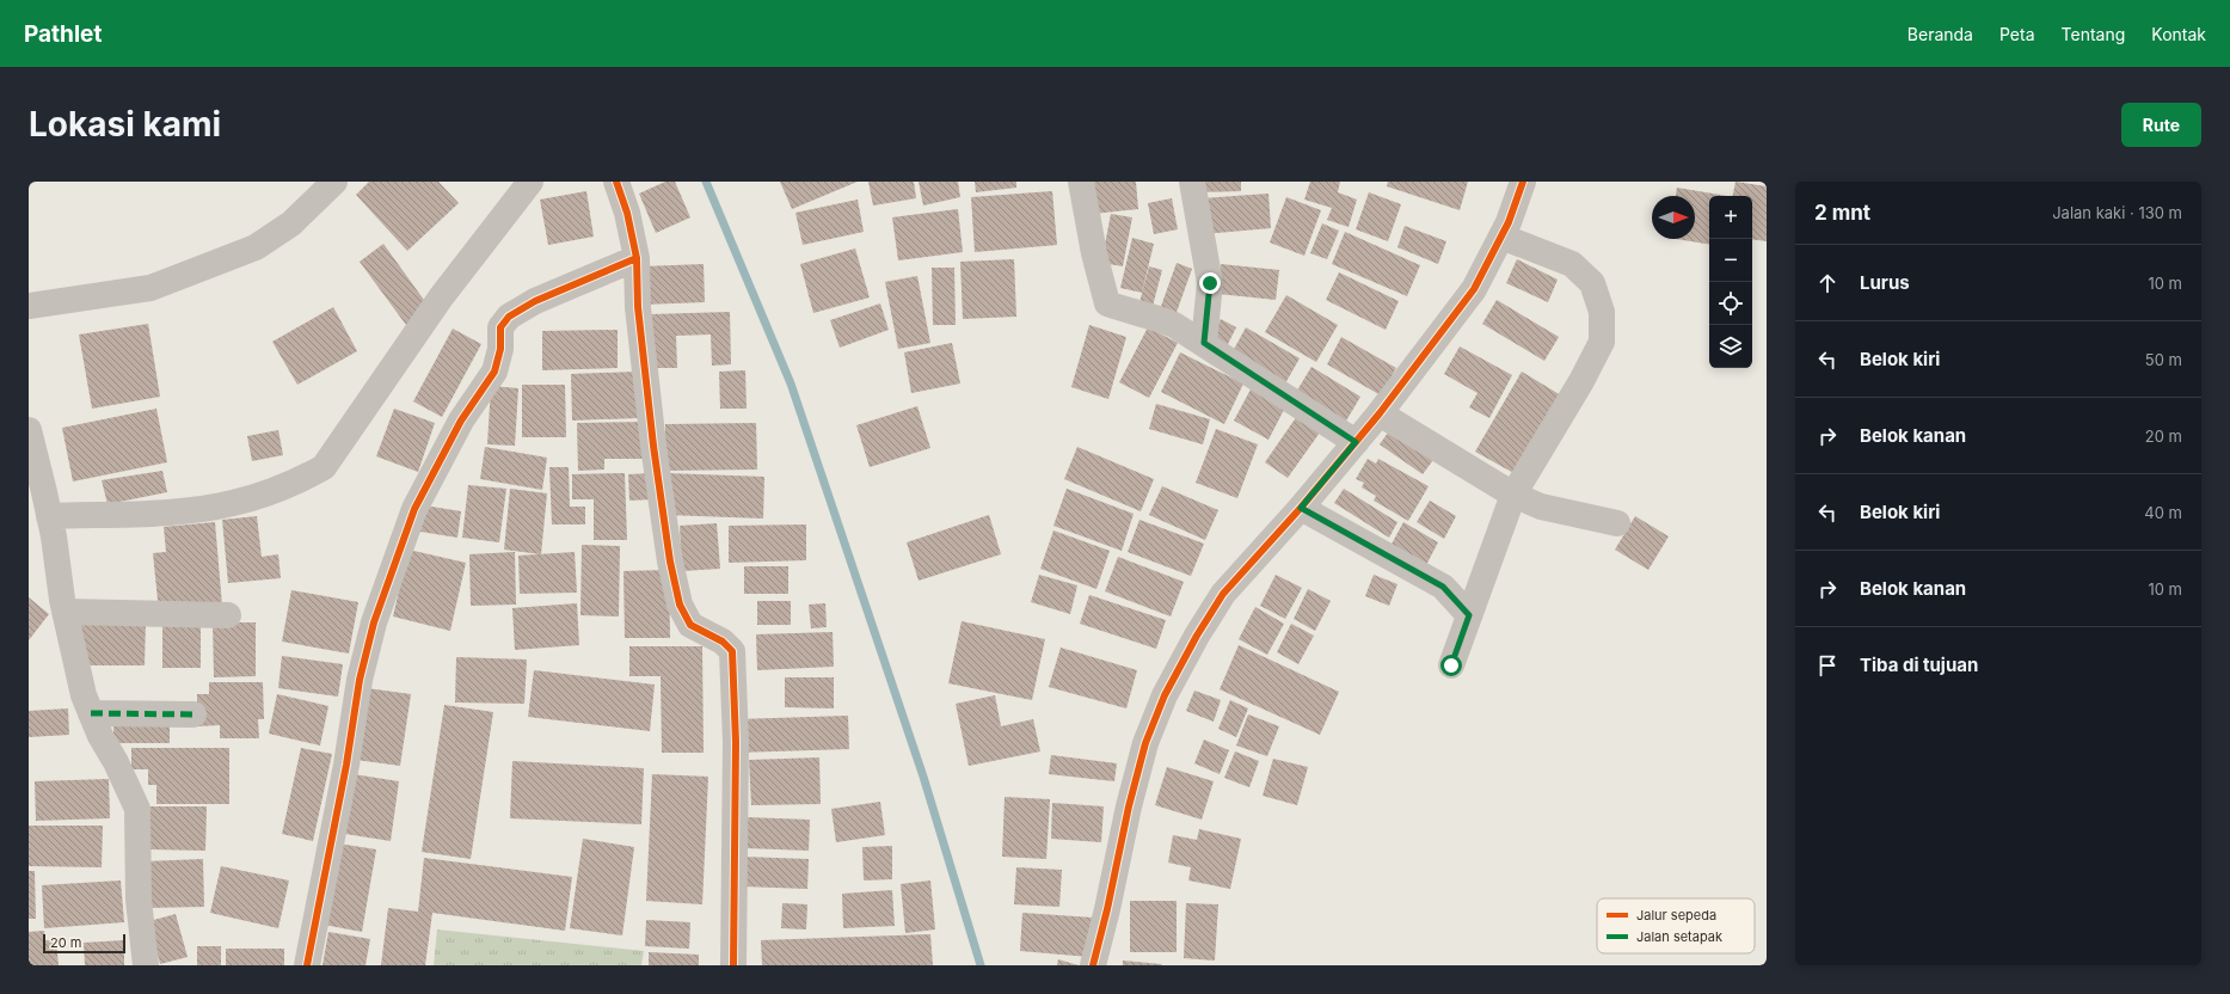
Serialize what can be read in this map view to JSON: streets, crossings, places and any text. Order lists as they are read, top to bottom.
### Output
{
  "legend": ["Jalur sepeda", "Jalan setapak"],
  "scale_bar": "20 m",
  "north": "right",
  "page": {
    "header": "Pathlet",
    "nav": [
      "Beranda",
      "Peta",
      "Tentang",
      "Kontak"
    ],
    "buttons": "Rute",
    "title": "Lokasi kami",
    "heading": ["2 mnt", "Jalan kaki · 130 m"],
    "map_buttons": ["+", "−"],
    "list": [
      ["Lurus", "10 m"],
      ["Belok kiri", "50 m"],
      ["Belok kanan", "20 m"],
      ["Belok kiri", "40 m"],
      ["Belok kanan", "10 m"],
      "Tiba di tujuan"
    ],
    "scale": "20 m"
  }
}
